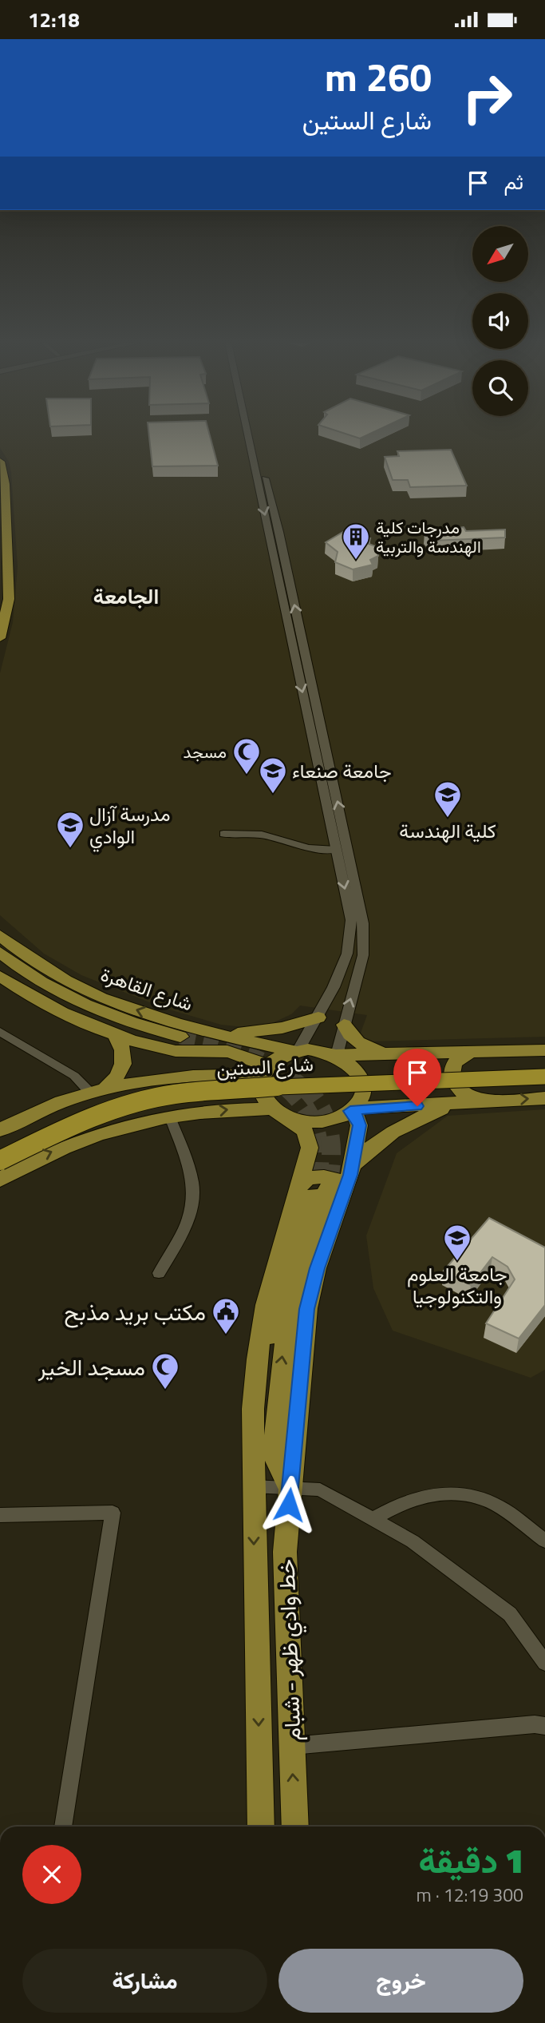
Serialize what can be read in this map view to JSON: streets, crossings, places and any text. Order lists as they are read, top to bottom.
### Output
{
  "streets": {
    "highway": ["شارع الستين"],
    "main road": ["شارع القاهرة", "خط وادي ظهر - شبام"]
  },
  "crossings": [
    ["شارع القاهرة", "شارع الستين"]
  ],
  "districts": ["الجامعة"],
  "places": {
    "building": ["مدرجات كلية الهندسة والتربية"],
    "mosque": ["مسجد", "مسجد الخير"],
    "school or university": [
      "جامعة صنعاء",
      "كلية الهندسة",
      "مدرسة آزال الوادي",
      "جامعة العلوم والتكنولوجيا"
    ],
    "public building": ["مكتب بريد مذبح"]
  },
  "north": "bottom left",
  "page": {
    "status": "12:18",
    "turn": ["260 m", "شارع الستين"],
    "then": "ثم",
    "heading": ["1 دقيقة", "300 m · 12:19"],
    "buttons": ["خروج", "مشاركة"]
  }
}
